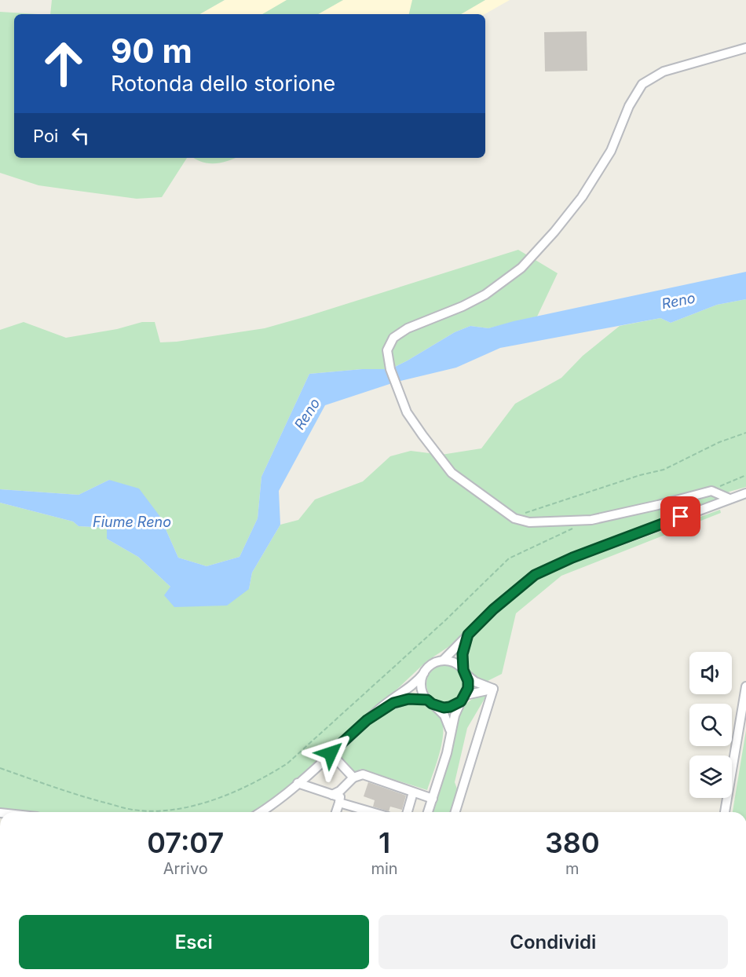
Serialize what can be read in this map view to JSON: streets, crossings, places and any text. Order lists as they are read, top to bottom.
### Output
{
  "water": ["Reno", "Fiume Reno"],
  "page": {
    "turn": ["90 m", "Rotonda dello storione"],
    "then": "Poi",
    "eta": [
      "07:07",
      "Arrivo",
      "1",
      "min",
      "380",
      "m"
    ],
    "buttons": ["Esci", "Condividi"]
  }
}
